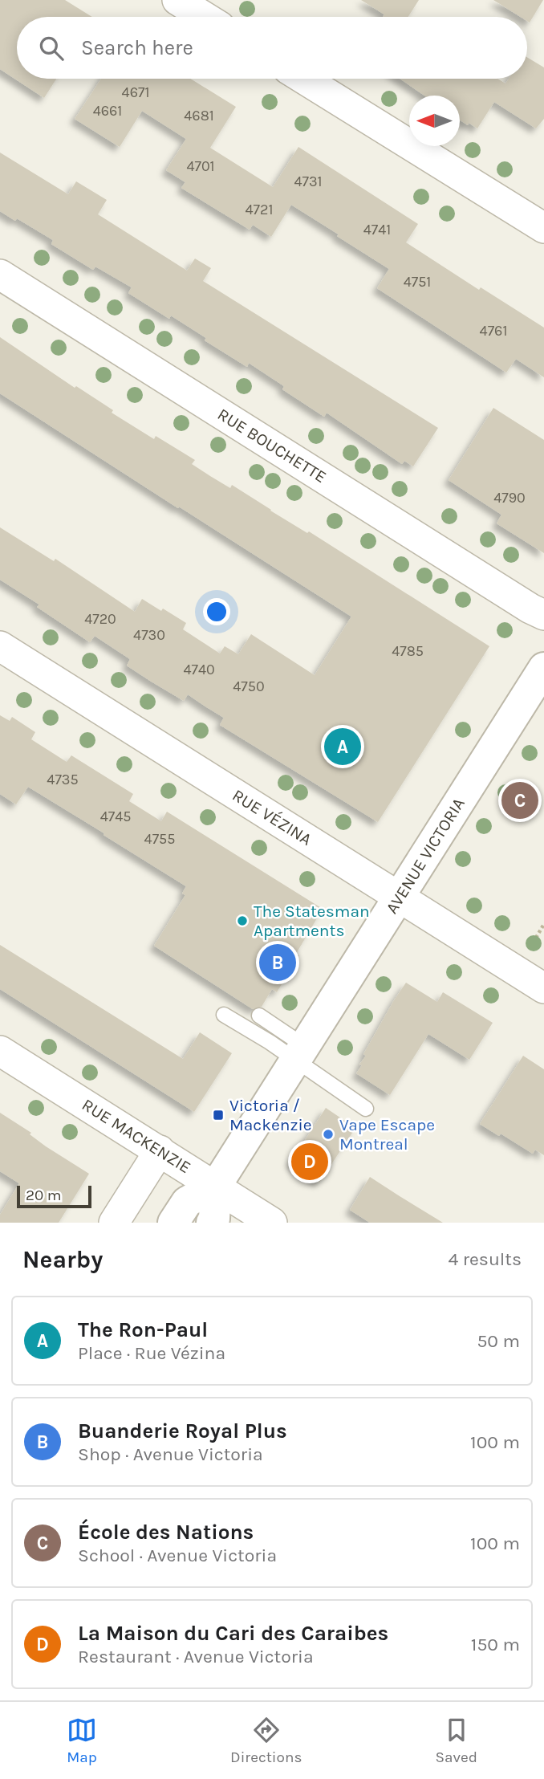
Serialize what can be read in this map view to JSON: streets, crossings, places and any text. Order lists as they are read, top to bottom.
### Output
{
  "streets": {
    "street": [
      "RUE BOUCHETTE",
      "RUE VÉZINA",
      "AVENUE VICTORIA",
      "RUE MACKENZIE"
    ]
  },
  "crossings": [
    ["RUE VÉZINA", "AVENUE VICTORIA"],
    ["AVENUE VICTORIA", "RUE MACKENZIE"]
  ],
  "places": {
    "other": ["The Statesman Apartments", "Vape Escape Montreal"],
    "transit": ["Victoria / Mackenzie"]
  },
  "house_numbers": [
    "4671",
    "4661",
    "4681",
    "4701",
    "4731",
    "4721",
    "4741",
    "4751",
    "4761",
    "4790",
    "4720",
    "4730",
    "4785",
    "4740",
    "4750",
    "4735",
    "4745",
    "4755"
  ],
  "scale_bar": "20 m",
  "north": "left",
  "page": {
    "search": "Search here",
    "pins": [
      "A",
      "C",
      "B",
      "D"
    ],
    "scale": "20 m",
    "heading": ["Nearby", "4 results"],
    "list": [
      {
        "mark": "A",
        "name": "The Ron-Paul",
        "note": "Place · Rue Vézina",
        "value": "50 m"
      },
      {
        "mark": "B",
        "name": "Buanderie Royal Plus",
        "note": "Shop · Avenue Victoria",
        "value": "100 m"
      },
      {
        "mark": "C",
        "name": "École des Nations",
        "note": "School · Avenue Victoria",
        "value": "100 m"
      },
      {
        "mark": "D",
        "name": "La Maison du Cari des Caraibes",
        "note": "Restaurant · Avenue Victoria",
        "value": "150 m"
      }
    ],
    "nav": ["Map", "Directions", "Saved"]
  }
}
